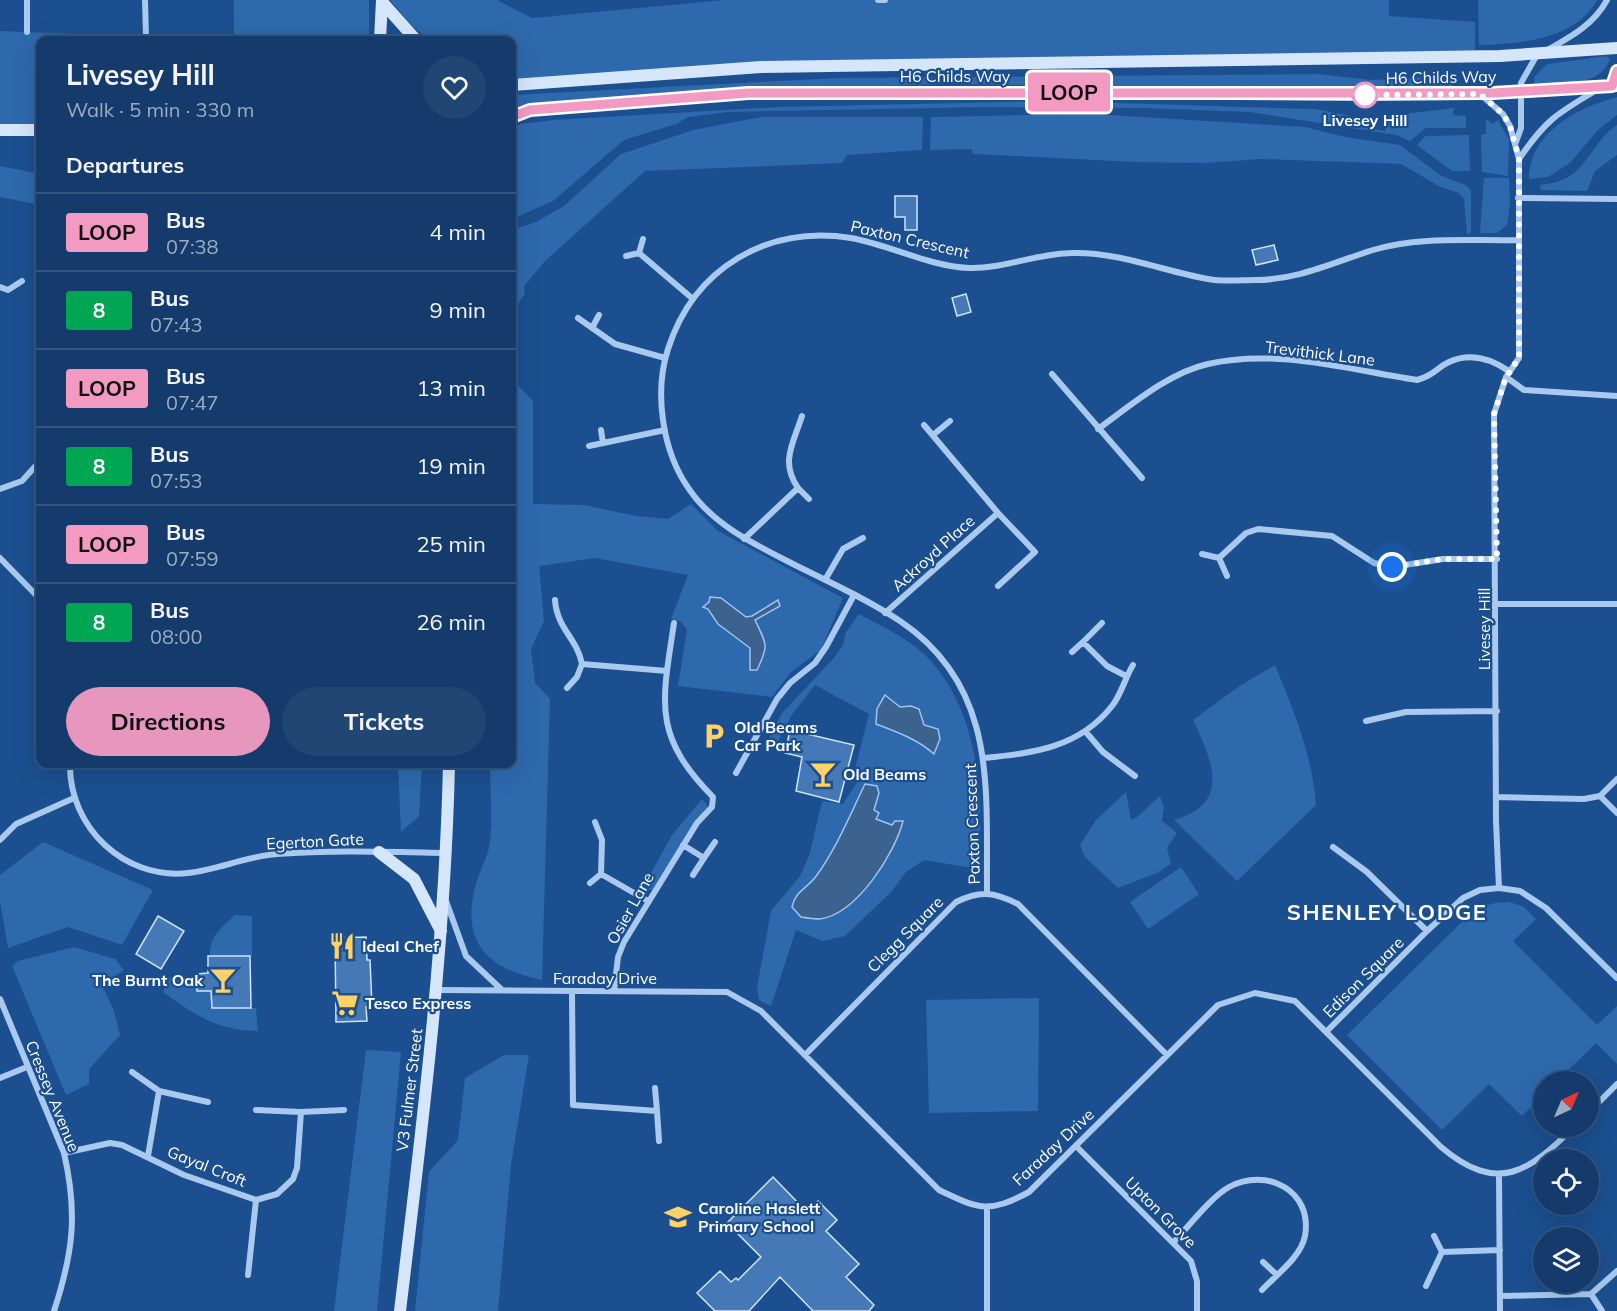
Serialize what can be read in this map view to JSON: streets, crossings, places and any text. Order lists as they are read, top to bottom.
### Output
{
  "streets": {
    "street": [
      "H6 Childs Way",
      "Paxton Crescent",
      "Trevithick Lane",
      "Ackroyd Place",
      "Livesey Hill",
      "Egerton Gate",
      "Osier Lane",
      "Clegg Square",
      "Edison Square",
      "Faraday Drive",
      "V3 Fulmer Street",
      "Cressey Avenue",
      "Gayal Croft",
      "Upton Grove"
    ]
  },
  "crossings": [
    ["H6 Childs Way", "Livesey Hill"],
    ["Paxton Crescent", "Ackroyd Place"],
    ["Paxton Crescent", "Livesey Hill"],
    ["Paxton Crescent", "Clegg Square"],
    ["Trevithick Lane", "Livesey Hill"],
    ["Livesey Hill", "Edison Square"],
    ["Egerton Gate", "V3 Fulmer Street"],
    ["Osier Lane", "Faraday Drive"],
    ["Clegg Square", "Faraday Drive"],
    ["Edison Square", "Faraday Drive"],
    ["Faraday Drive", "V3 Fulmer Street"],
    ["Faraday Drive", "Upton Grove"],
    ["Cressey Avenue", "Gayal Croft"]
  ],
  "districts": ["SHENLEY LODGE"],
  "places": {
    "other": ["Livesey Hill"],
    "parking": ["Old Beams Car Park"],
    "bar": ["Old Beams", "The Burnt Oak"],
    "restaurant": ["Ideal Chef"],
    "supermarket": ["Tesco Express"],
    "school or university": ["Caroline Haslett Primary School"]
  },
  "lines": ["bus line LOOP"],
  "north": "top right",
  "page": {
    "on_map": "LOOP",
    "heading": [
      ["Livesey Hill", "Walk · 5 min · 330 m"],
      "Departures"
    ],
    "list": [
      {
        "mark": "LOOP",
        "name": "Bus",
        "note": "07:38",
        "value": "4 min"
      },
      {
        "mark": "8",
        "name": "Bus",
        "note": "07:43",
        "value": "9 min"
      },
      {
        "mark": "LOOP",
        "name": "Bus",
        "note": "07:47",
        "value": "13 min"
      },
      {
        "mark": "8",
        "name": "Bus",
        "note": "07:53",
        "value": "19 min"
      },
      {
        "mark": "LOOP",
        "name": "Bus",
        "note": "07:59",
        "value": "25 min"
      },
      {
        "mark": "8",
        "name": "Bus",
        "note": "08:00",
        "value": "26 min"
      }
    ],
    "buttons": ["Directions", "Tickets"]
  }
}
